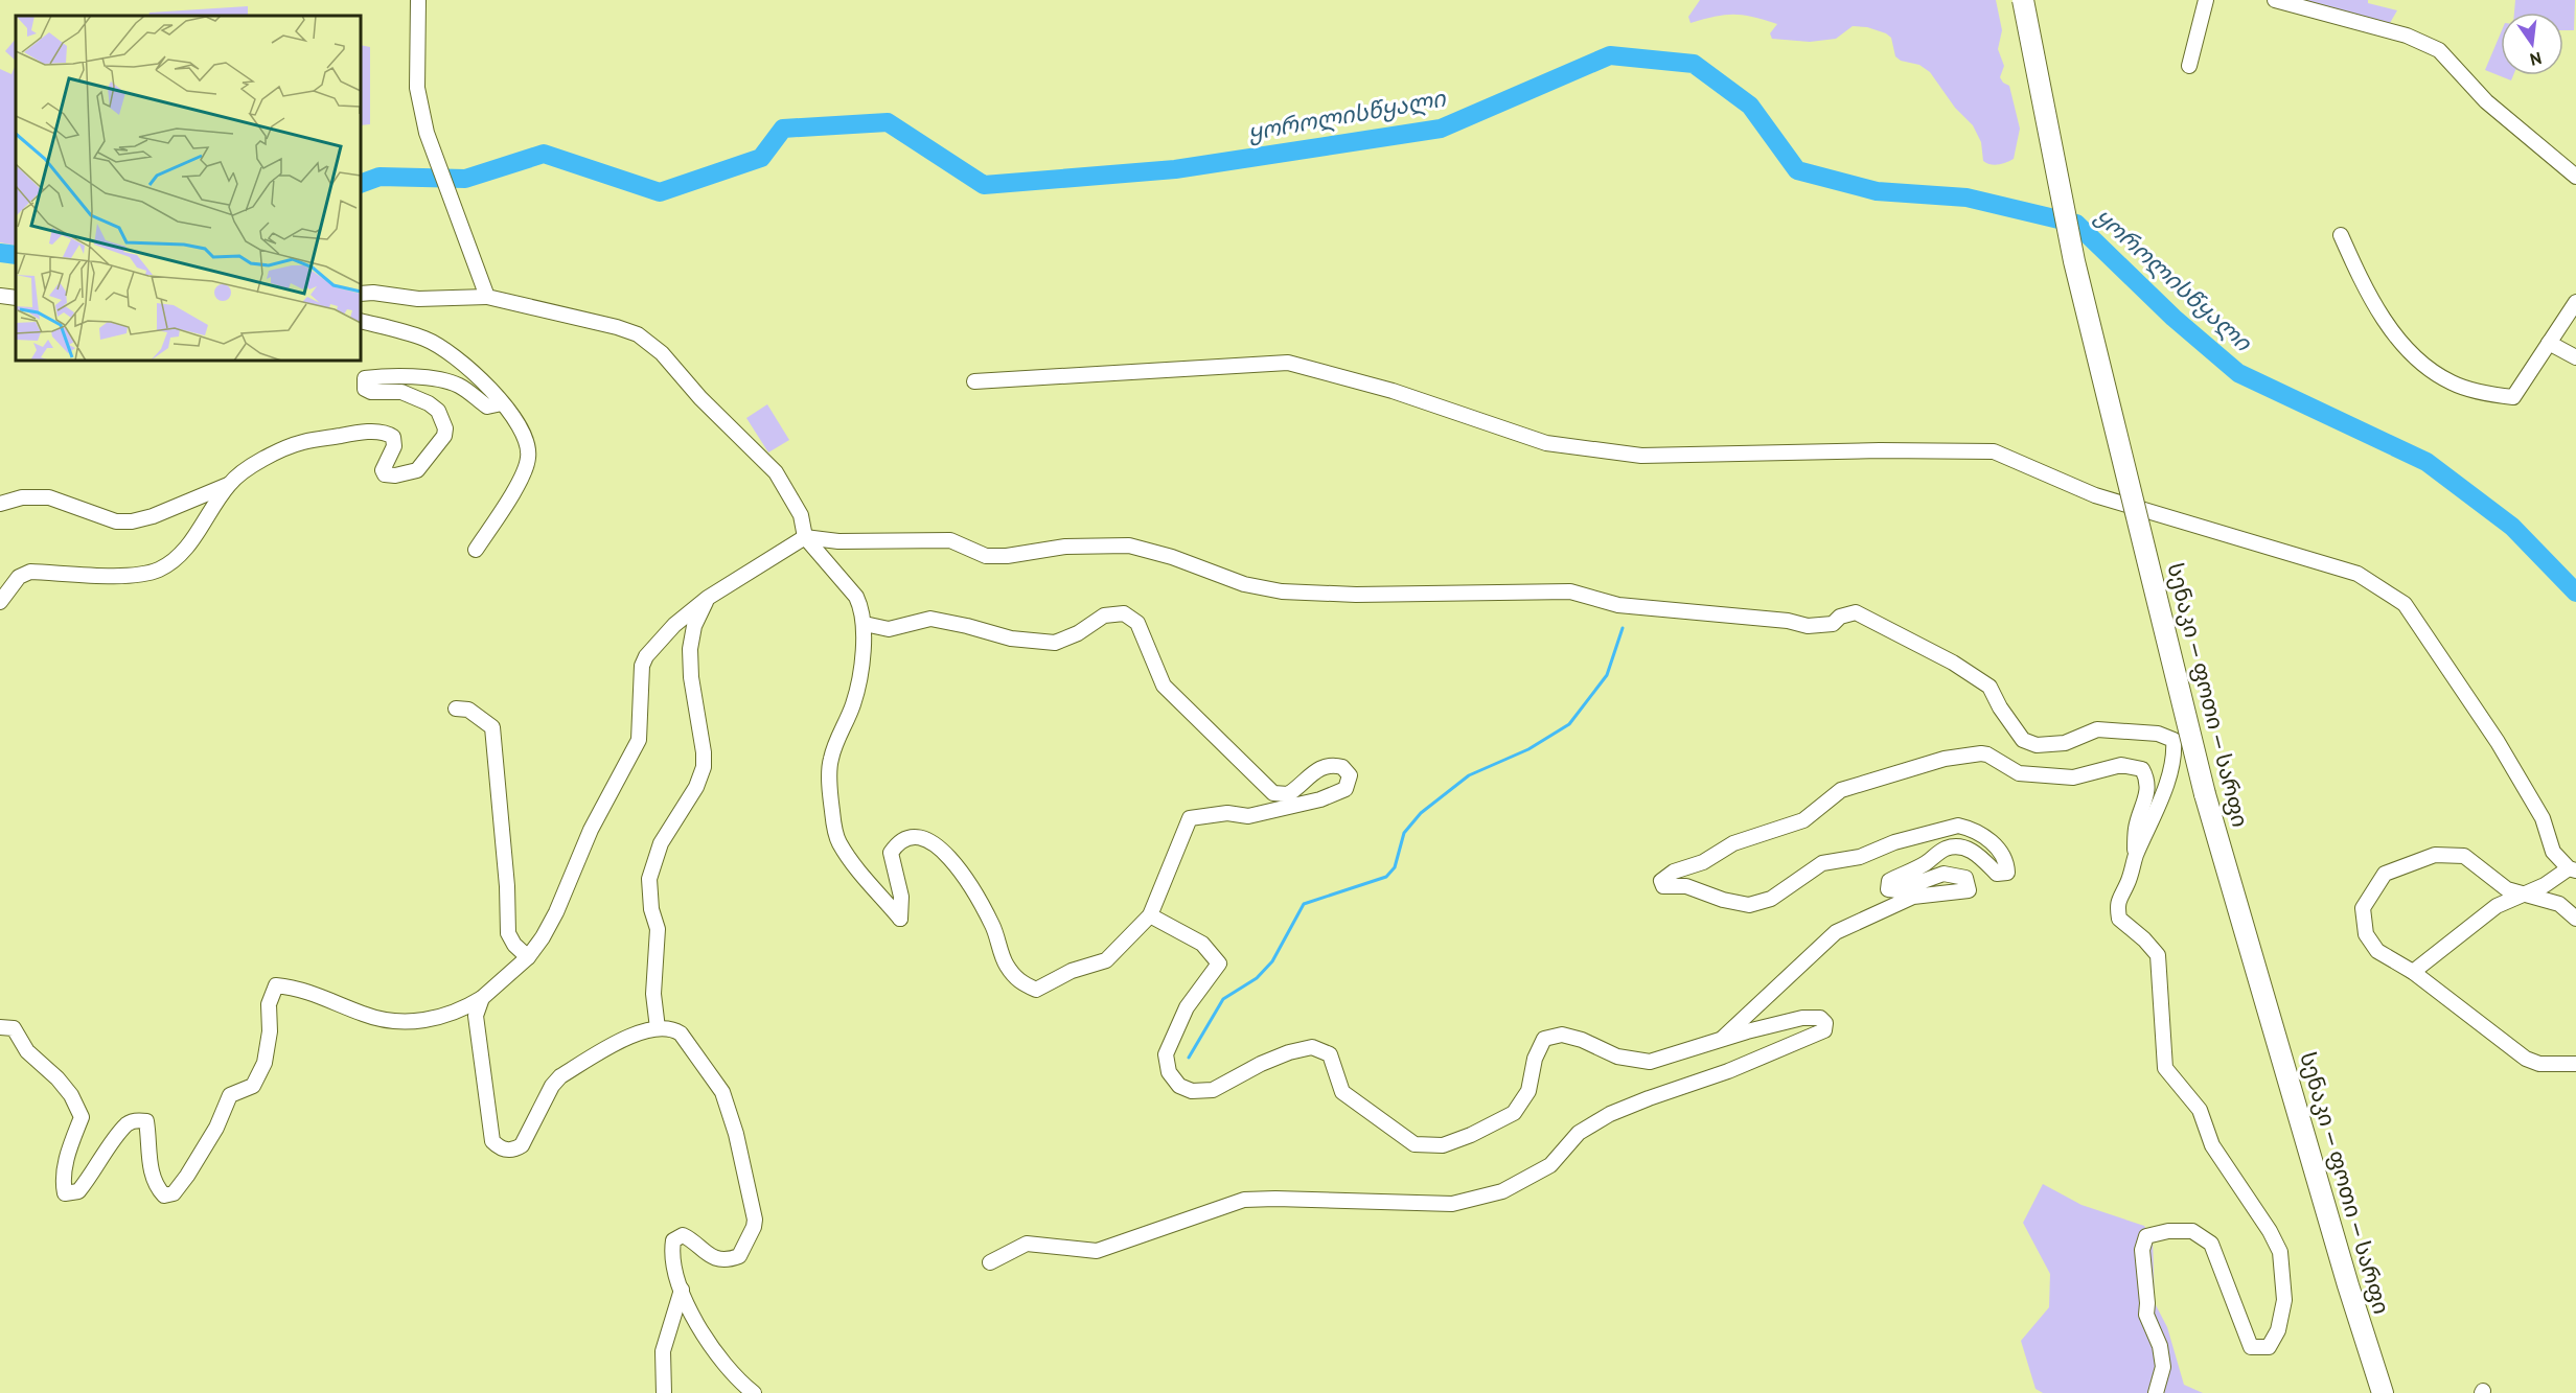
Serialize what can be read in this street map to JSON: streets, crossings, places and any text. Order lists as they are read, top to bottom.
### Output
{
  "streets": {
    "highway": ["სენაკი — ფოთი — სარფი"]
  },
  "water": ["ყოროლისწყალი"],
  "north": "bottom"
}
